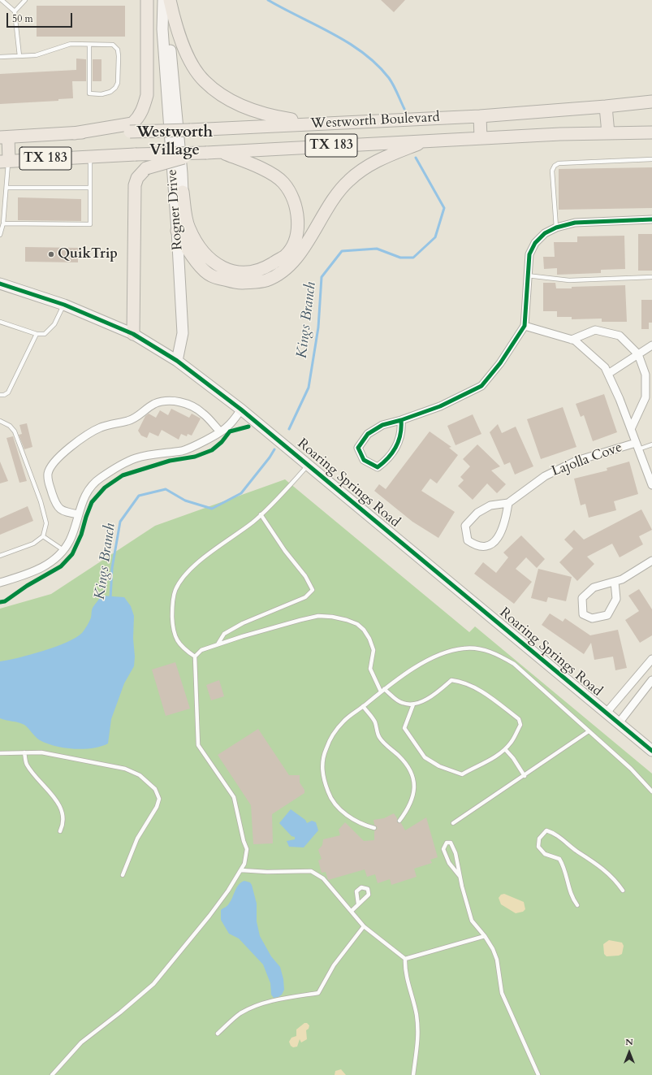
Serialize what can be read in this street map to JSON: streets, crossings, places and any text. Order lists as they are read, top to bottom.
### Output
{
  "streets": {
    "main road": ["Westworth Boulevard", "TX 183"],
    "street": ["Rogner Drive", "Lajolla Cove", "Roaring Springs Road"]
  },
  "crossings": [
    ["Rogner Drive", "Roaring Springs Road"]
  ],
  "districts": ["Westworth Village"],
  "water": ["Kings Branch"],
  "places": ["QuikTrip"],
  "scale_bar": "50 m",
  "north": "top"
}
